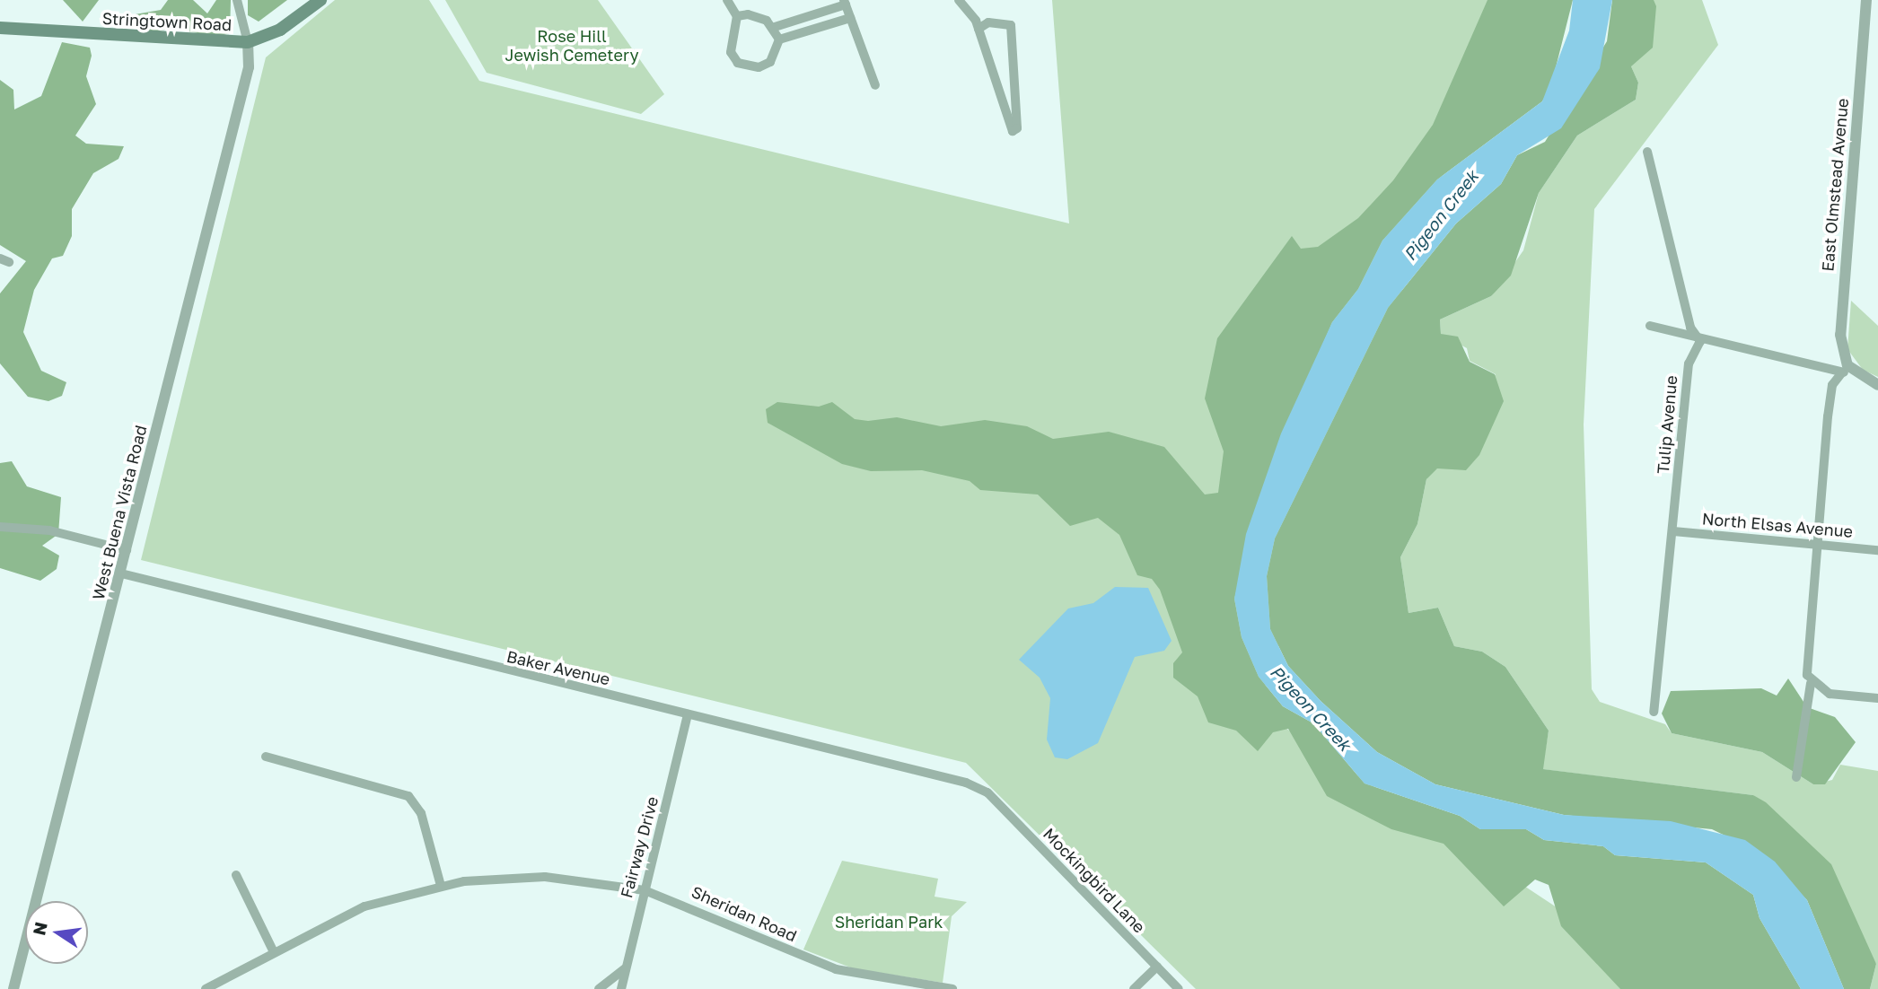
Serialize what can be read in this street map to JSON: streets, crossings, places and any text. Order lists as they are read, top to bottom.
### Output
{
  "streets": {
    "main road": ["Stringtown Road"],
    "street": [
      "East Olmstead Avenue",
      "Tulip Avenue",
      "West Buena Vista Road",
      "North Elsas Avenue",
      "Baker Avenue",
      "Fairway Drive",
      "Mockingbird Lane",
      "Sheridan Road"
    ]
  },
  "crossings": [
    ["Stringtown Road", "West Buena Vista Road"],
    ["Tulip Avenue", "North Elsas Avenue"],
    ["West Buena Vista Road", "Baker Avenue"],
    ["Baker Avenue", "Fairway Drive"],
    ["Baker Avenue", "Mockingbird Lane"],
    ["Fairway Drive", "Sheridan Road"]
  ],
  "water": ["Pigeon Creek"],
  "parks": ["Rose Hill Jewish Cemetery", "Sheridan Park"],
  "north": "left"
}
